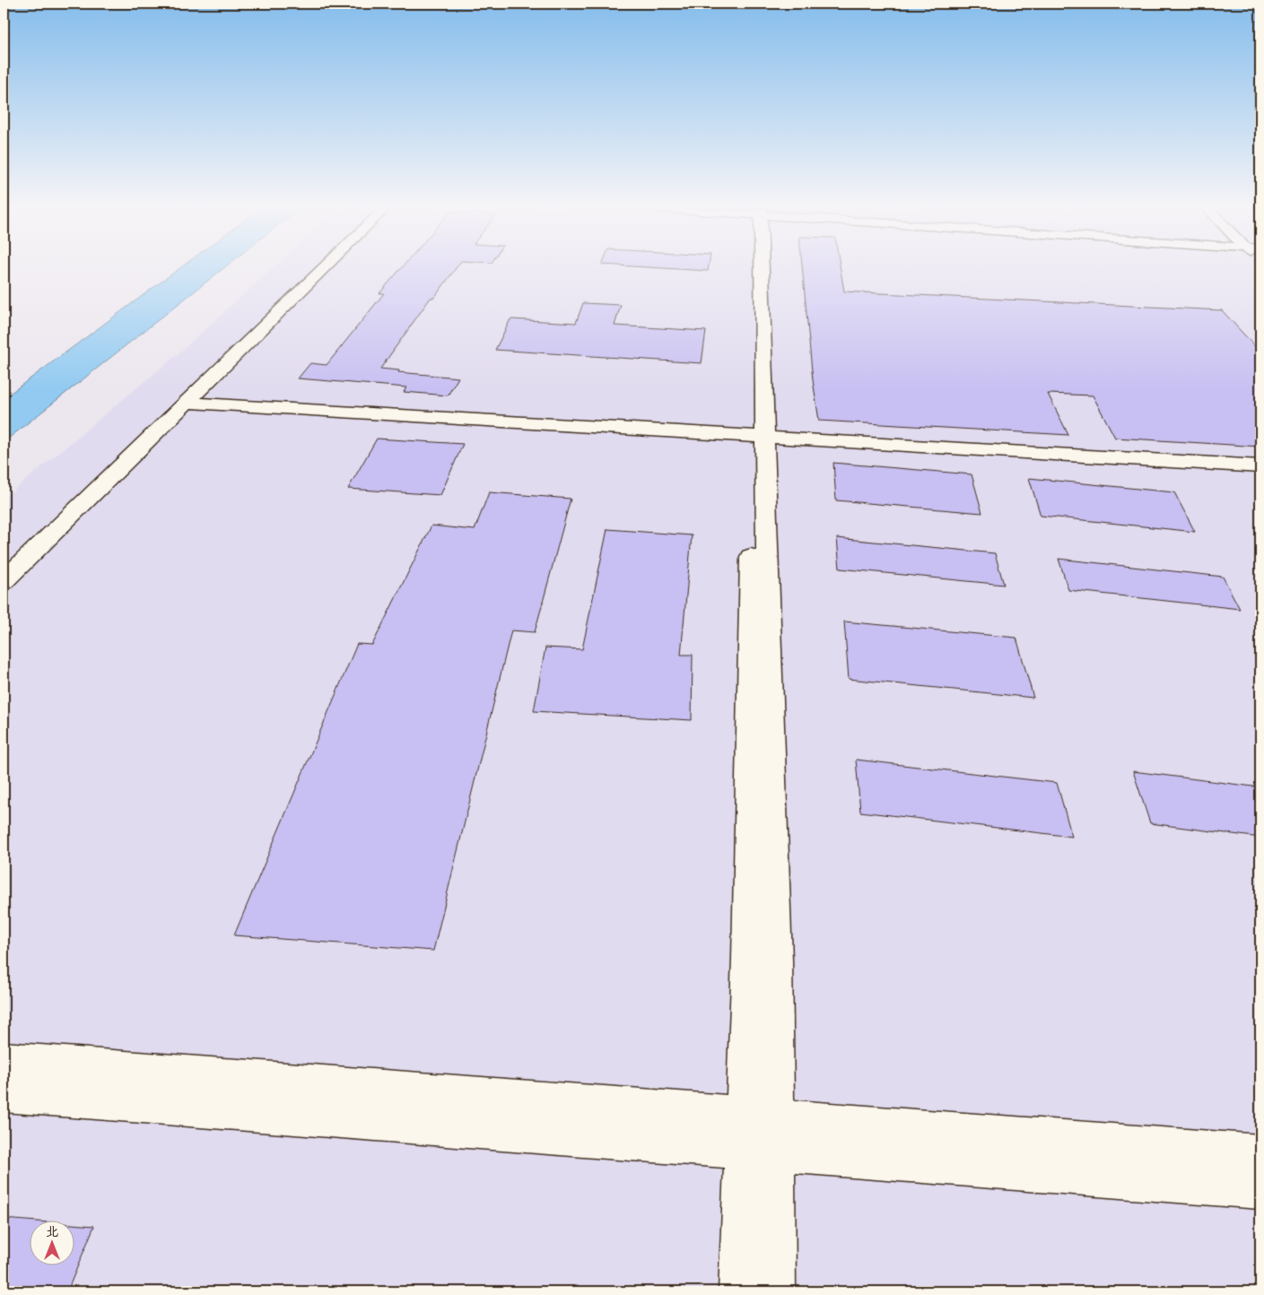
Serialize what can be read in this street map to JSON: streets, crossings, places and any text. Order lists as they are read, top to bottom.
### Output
{
  "north": "top"
}
